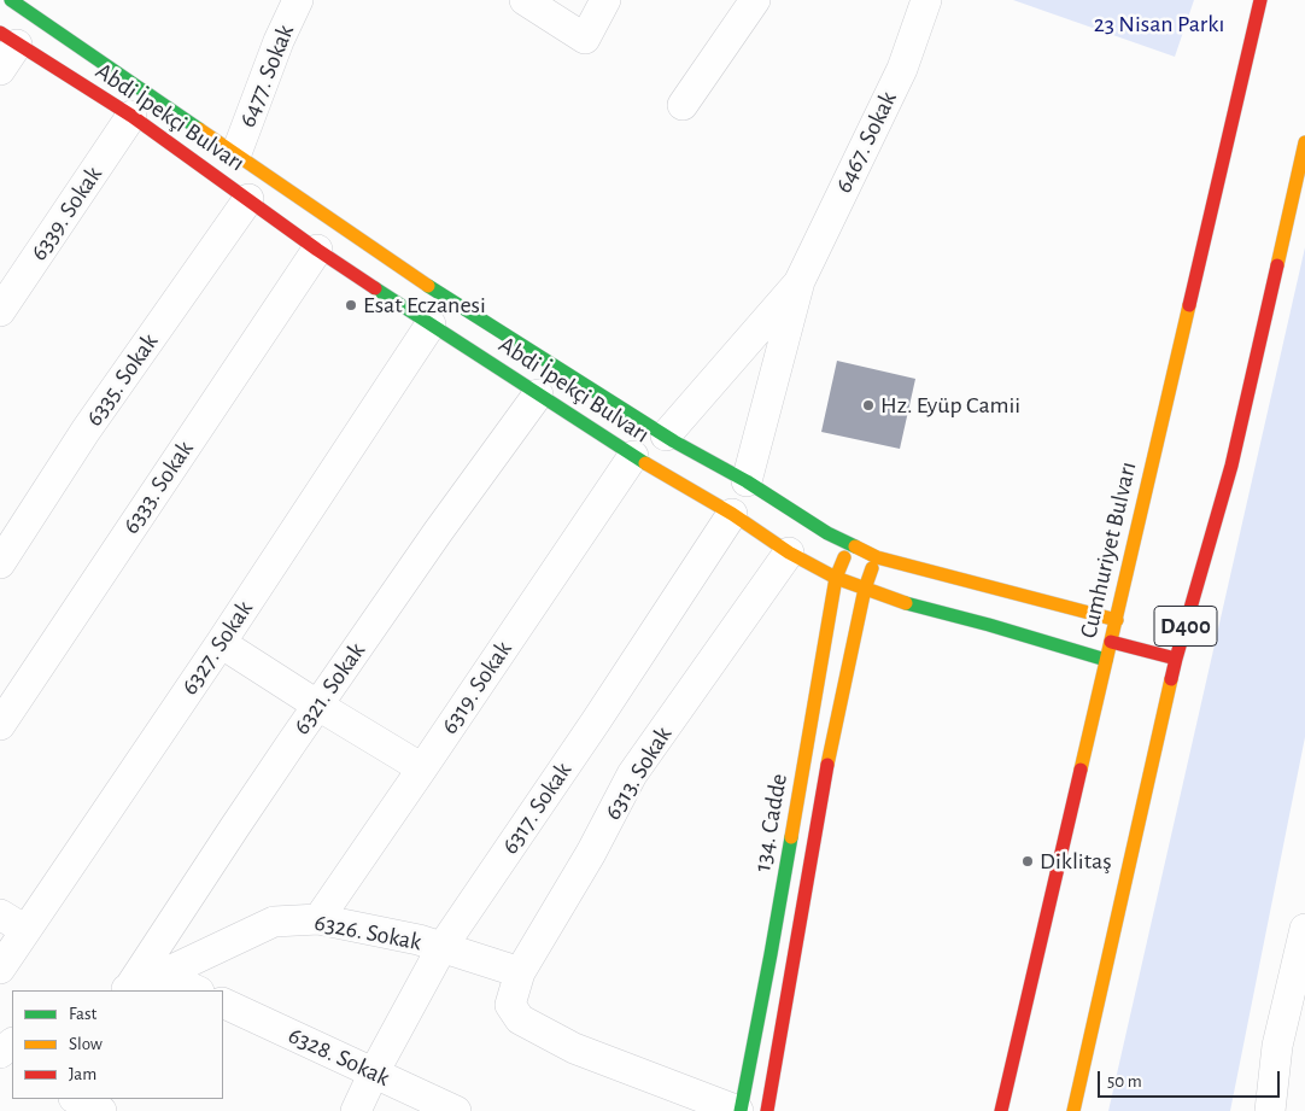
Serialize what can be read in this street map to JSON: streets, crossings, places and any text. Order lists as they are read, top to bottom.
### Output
{
  "streets": {
    "main road": [
      "Abdi İpekçi Bulvarı",
      "Cumhuriyet Bulvarı",
      "D400",
      "134. Cadde"
    ],
    "street": [
      "6477. Sokak",
      "6467. Sokak",
      "6339. Sokak",
      "6335. Sokak",
      "6333. Sokak",
      "6327. Sokak",
      "6319. Sokak",
      "6321. Sokak",
      "6313. Sokak",
      "6317. Sokak",
      "6326. Sokak",
      "6328. Sokak"
    ]
  },
  "crossings": [
    ["6477. Sokak", "Abdi İpekçi Bulvarı"],
    ["Abdi İpekçi Bulvarı", "6467. Sokak"],
    ["Abdi İpekçi Bulvarı", "6339. Sokak"],
    ["Abdi İpekçi Bulvarı", "6335. Sokak"],
    ["Abdi İpekçi Bulvarı", "6333. Sokak"],
    ["Abdi İpekçi Bulvarı", "Cumhuriyet Bulvarı"],
    ["Abdi İpekçi Bulvarı", "6327. Sokak"],
    ["Abdi İpekçi Bulvarı", "6319. Sokak"],
    ["Abdi İpekçi Bulvarı", "6321. Sokak"],
    ["Abdi İpekçi Bulvarı", "6313. Sokak"],
    ["Abdi İpekçi Bulvarı", "6317. Sokak"],
    ["Abdi İpekçi Bulvarı", "134. Cadde"],
    ["6319. Sokak", "6326. Sokak"],
    ["6321. Sokak", "6326. Sokak"],
    ["6313. Sokak", "134. Cadde"],
    ["6313. Sokak", "6326. Sokak"],
    ["6317. Sokak", "6326. Sokak"],
    ["6317. Sokak", "6328. Sokak"]
  ],
  "parks": ["23 Nisan Parkı"],
  "places": ["Esat Eczanesi", "Hz. Eyüp Camii", "Diklitaş"],
  "legend": ["Fast", "Slow", "Jam"],
  "scale_bar": "50 m"
}
